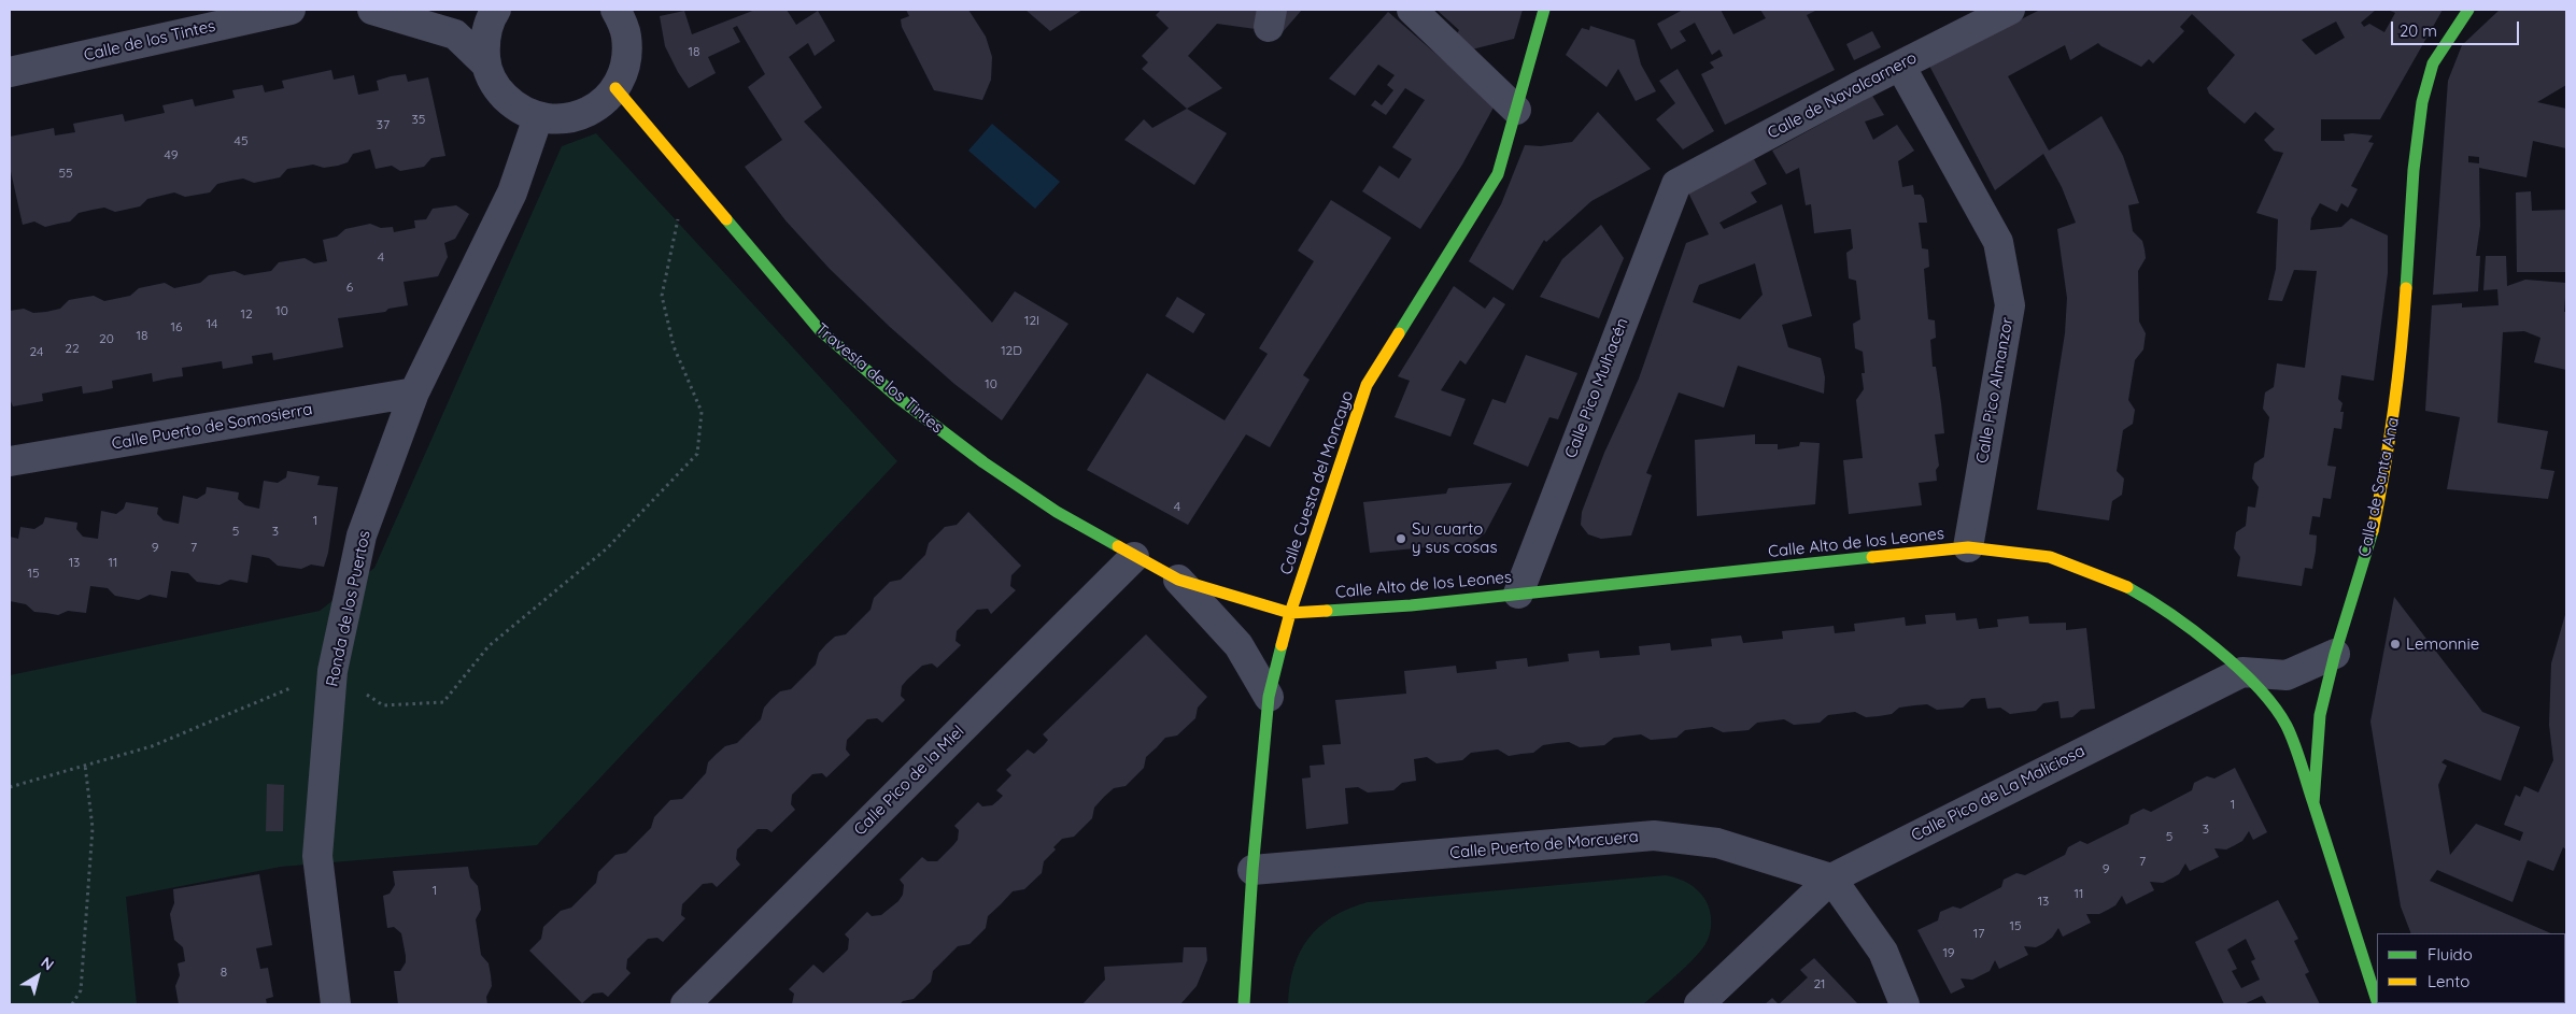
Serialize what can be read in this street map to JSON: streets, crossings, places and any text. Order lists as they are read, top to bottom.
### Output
{
  "streets": {
    "street": [
      "Calle de los Tintes",
      "Calle de Navalcarnero",
      "Travesía de los Tintes",
      "Calle Pico Mulhacén",
      "Calle Pico Almanzor",
      "Calle Puerto de Somosierra",
      "Calle Cuesta del Moncayo",
      "Calle de Santa Ana",
      "Calle Alto de los Leones",
      "Ronda de los Puertos",
      "Calle Pico de la Miel",
      "Calle Pico de La Maliciosa",
      "Calle Puerto de Morcuera"
    ]
  },
  "crossings": [
    ["Calle de Navalcarnero", "Calle Pico Mulhacén"],
    ["Calle de Navalcarnero", "Calle Pico Almanzor"],
    ["Travesía de los Tintes", "Calle Cuesta del Moncayo"],
    ["Travesía de los Tintes", "Calle Alto de los Leones"],
    ["Travesía de los Tintes", "Calle Pico de la Miel"],
    ["Calle Pico Mulhacén", "Calle Alto de los Leones"],
    ["Calle Pico Almanzor", "Calle Alto de los Leones"],
    ["Calle Puerto de Somosierra", "Ronda de los Puertos"],
    ["Calle Cuesta del Moncayo", "Calle Alto de los Leones"],
    ["Calle Cuesta del Moncayo", "Calle Puerto de Morcuera"],
    ["Calle de Santa Ana", "Calle Alto de los Leones"],
    ["Calle Alto de los Leones", "Calle Pico de La Maliciosa"],
    ["Calle Pico de La Maliciosa", "Calle Puerto de Morcuera"]
  ],
  "places": ["Su cuarto y sus cosas", "Lemonnie"],
  "house_numbers": [
    "18",
    "35",
    "37",
    "45",
    "49",
    "55",
    "4",
    "6",
    "10",
    "12",
    "12I",
    "14",
    "16",
    "18",
    "20",
    "22",
    "12D",
    "24",
    "10",
    "4",
    "1",
    "5",
    "3",
    "9",
    "7",
    "13",
    "11",
    "15",
    "1",
    "3",
    "5",
    "7",
    "9",
    "1",
    "11",
    "13",
    "15",
    "17",
    "19",
    "8",
    "21"
  ],
  "legend": ["Fluido", "Lento"],
  "scale_bar": "20 m",
  "north": "top right"
}
